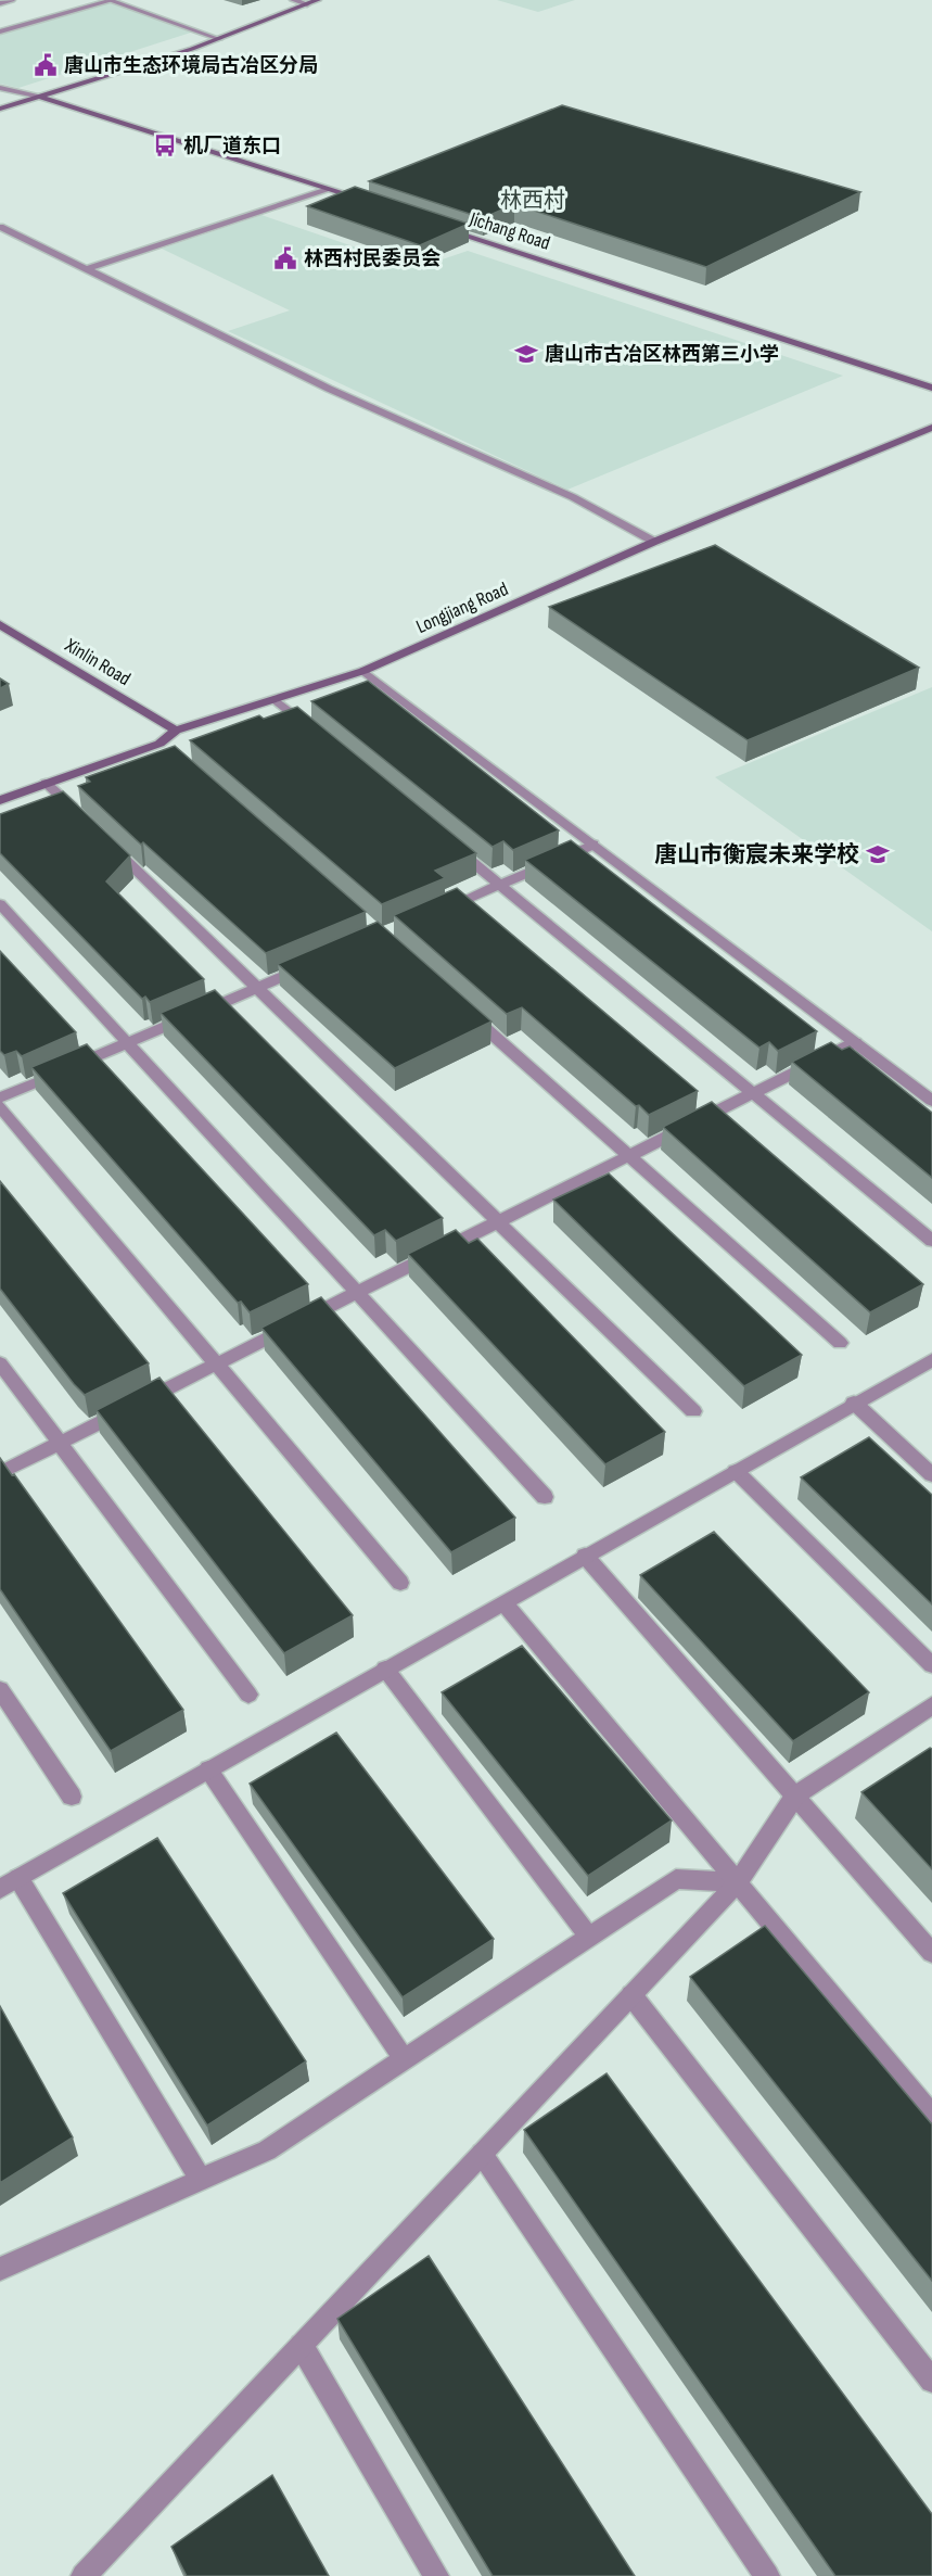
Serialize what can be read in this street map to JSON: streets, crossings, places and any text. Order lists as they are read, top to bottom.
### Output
{
  "streets": {
    "street": ["Jichang Road", "Longjiang Road", "Xinlin Road"]
  },
  "crossings": [
    ["Longjiang Road", "Xinlin Road"]
  ],
  "districts": ["林西村"],
  "places": {
    "public building": ["唐山市生态环境局古冶区分局", "林西村民委员会"],
    "bus stop": ["机厂道东口"],
    "school or university": ["唐山市古冶区林西第三小学", "唐山市衡宸未来学校"]
  }
}
